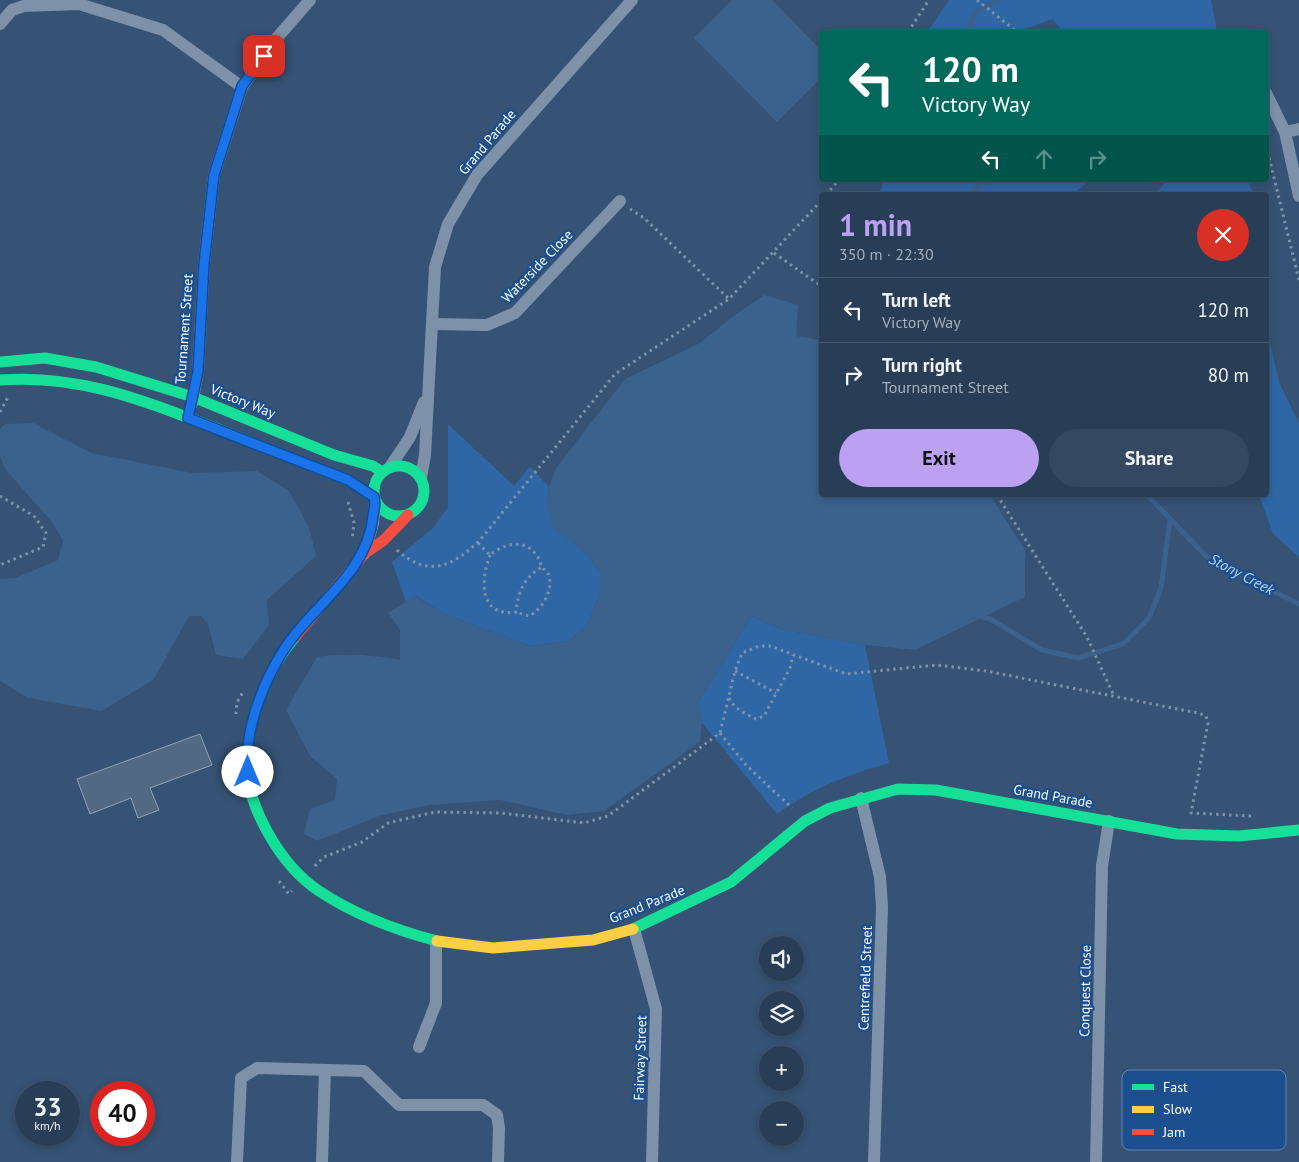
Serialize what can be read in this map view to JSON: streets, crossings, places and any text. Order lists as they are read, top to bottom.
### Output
{
  "streets": {
    "street": [
      "Grand Parade",
      "Waterside Close",
      "Tournament Street",
      "Victory Way",
      "Centrefield Street",
      "Conquest Close",
      "Fairway Street"
    ]
  },
  "crossings": [
    ["Grand Parade", "Waterside Close"],
    ["Grand Parade", "Victory Way"],
    ["Grand Parade", "Centrefield Street"],
    ["Grand Parade", "Conquest Close"],
    ["Grand Parade", "Fairway Street"],
    ["Tournament Street", "Victory Way"]
  ],
  "water": ["Stony Creek"],
  "legend": ["Fast", "Slow", "Jam"],
  "page": {
    "turn": ["120 m", "Victory Way"],
    "heading": ["1 min", "350 m · 22:30"],
    "list": [
      {
        "name": "Turn left",
        "note": "Victory Way",
        "value": "120 m"
      },
      {
        "name": "Turn right",
        "note": "Tournament Street",
        "value": "80 m"
      }
    ],
    "buttons": ["Exit", "Share"],
    "map_buttons": ["+", "−"],
    "speed": "33 km/h",
    "limit": "40"
  }
}
